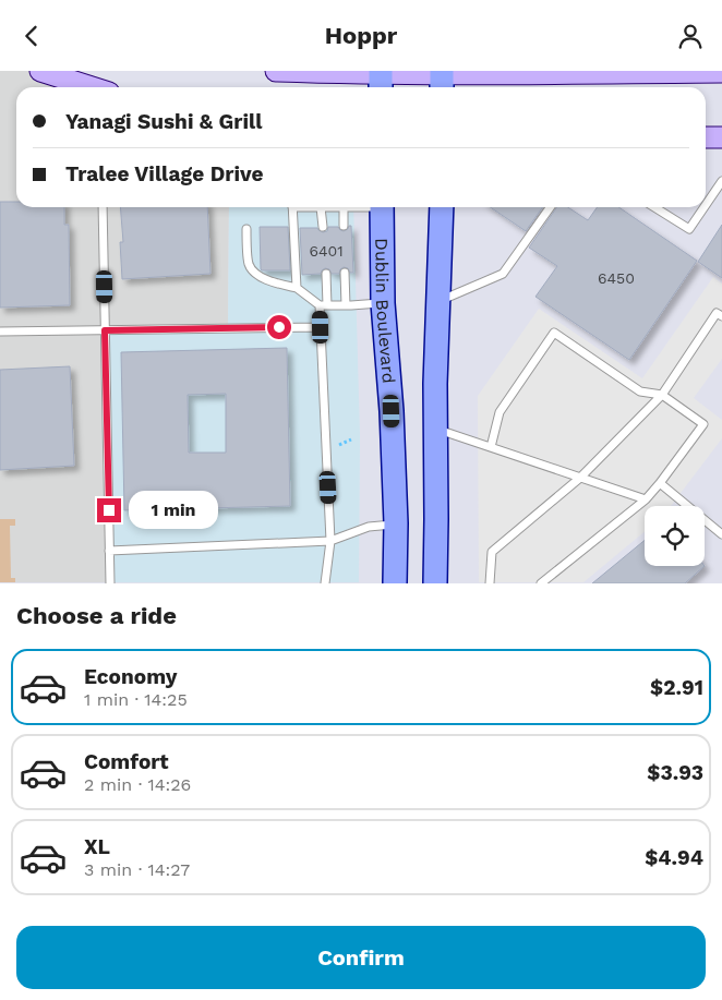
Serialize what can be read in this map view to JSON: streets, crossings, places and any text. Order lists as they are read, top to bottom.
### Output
{
  "streets": {
    "main road": ["Dublin Boulevard"]
  },
  "house_numbers": ["6401", "6450"],
  "page": {
    "header": "Hoppr",
    "banner": ["Yanagi Sushi & Grill", "Tralee Village Drive"],
    "bubble": "1 min",
    "heading": "Choose a ride",
    "list": [
      {
        "name": "Economy",
        "note": "1 min · 14:25",
        "value": "$2.91"
      },
      {
        "name": "Comfort",
        "note": "2 min · 14:26",
        "value": "$3.93"
      },
      {
        "name": "XL",
        "note": "3 min · 14:27",
        "value": "$4.94"
      }
    ],
    "buttons": "Confirm"
  }
}
